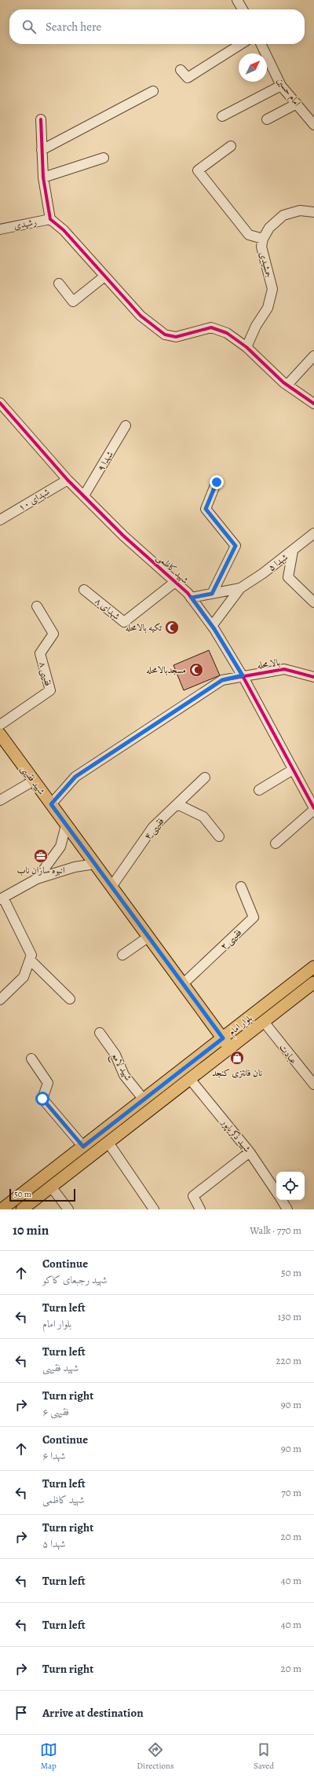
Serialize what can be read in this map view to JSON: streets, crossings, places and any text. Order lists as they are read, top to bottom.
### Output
{
  "streets": {
    "main road": ["شهید فقیهی", "بلوار امام"],
    "street": [
      "امام حسین",
      "رشیدی",
      "جمشیدی",
      "شهدا ۹",
      "شهدای ۱۰",
      "شهدا ۵",
      "شهید کاظمی",
      "شهدای ۸",
      "بالا محله",
      "فقیهی ۸",
      "فقیهی ۴",
      "فقیهی ۲",
      "عبادت",
      "شهید لامع",
      "شهید ذکریاپور"
    ]
  },
  "crossings": [
    ["شهدا ۹", "شهید کاظمی"],
    ["شهدای ۱۰", "شهید کاظمی"],
    ["شهدا ۵", "شهید کاظمی"],
    ["شهید کاظمی", "شهدای ۸"],
    ["شهید کاظمی", "بالا محله"],
    ["بالا محله", "شهید فقیهی"],
    ["شهید فقیهی", "فقیهی ۴"],
    ["شهید فقیهی", "فقیهی ۲"],
    ["شهید فقیهی", "بلوار امام"],
    ["بلوار امام", "عبادت"],
    ["بلوار امام", "شهید لامع"],
    ["بلوار امام", "شهید ذکریاپور"]
  ],
  "places": {
    "mosque": ["تکیه بالامحله", "مسجدبالامحله"],
    "office": ["انبوه سازان ناب"],
    "shop": ["نان فانتزی کنجد"]
  },
  "scale_bar": "50 m",
  "north": "top right",
  "page": {
    "search": "Search here",
    "scale": "50 m",
    "heading": ["10 min", "Walk · 770 m"],
    "list": [
      ["Continue", "شهید رجبعای کاکو", "50 m"],
      ["Turn left", "بلوار امام", "130 m"],
      ["Turn left", "شهید فقیهی", "220 m"],
      ["Turn right", "فقیهی ۶", "90 m"],
      ["Continue", "شهدا ۶", "90 m"],
      ["Turn left", "شهید کاظمی", "70 m"],
      ["Turn right", "شهدا ۵", "20 m"],
      ["Turn left", "40 m"],
      ["Turn left", "40 m"],
      ["Turn right", "20 m"],
      "Arrive at destination"
    ],
    "nav": ["Map", "Directions", "Saved"]
  }
}
